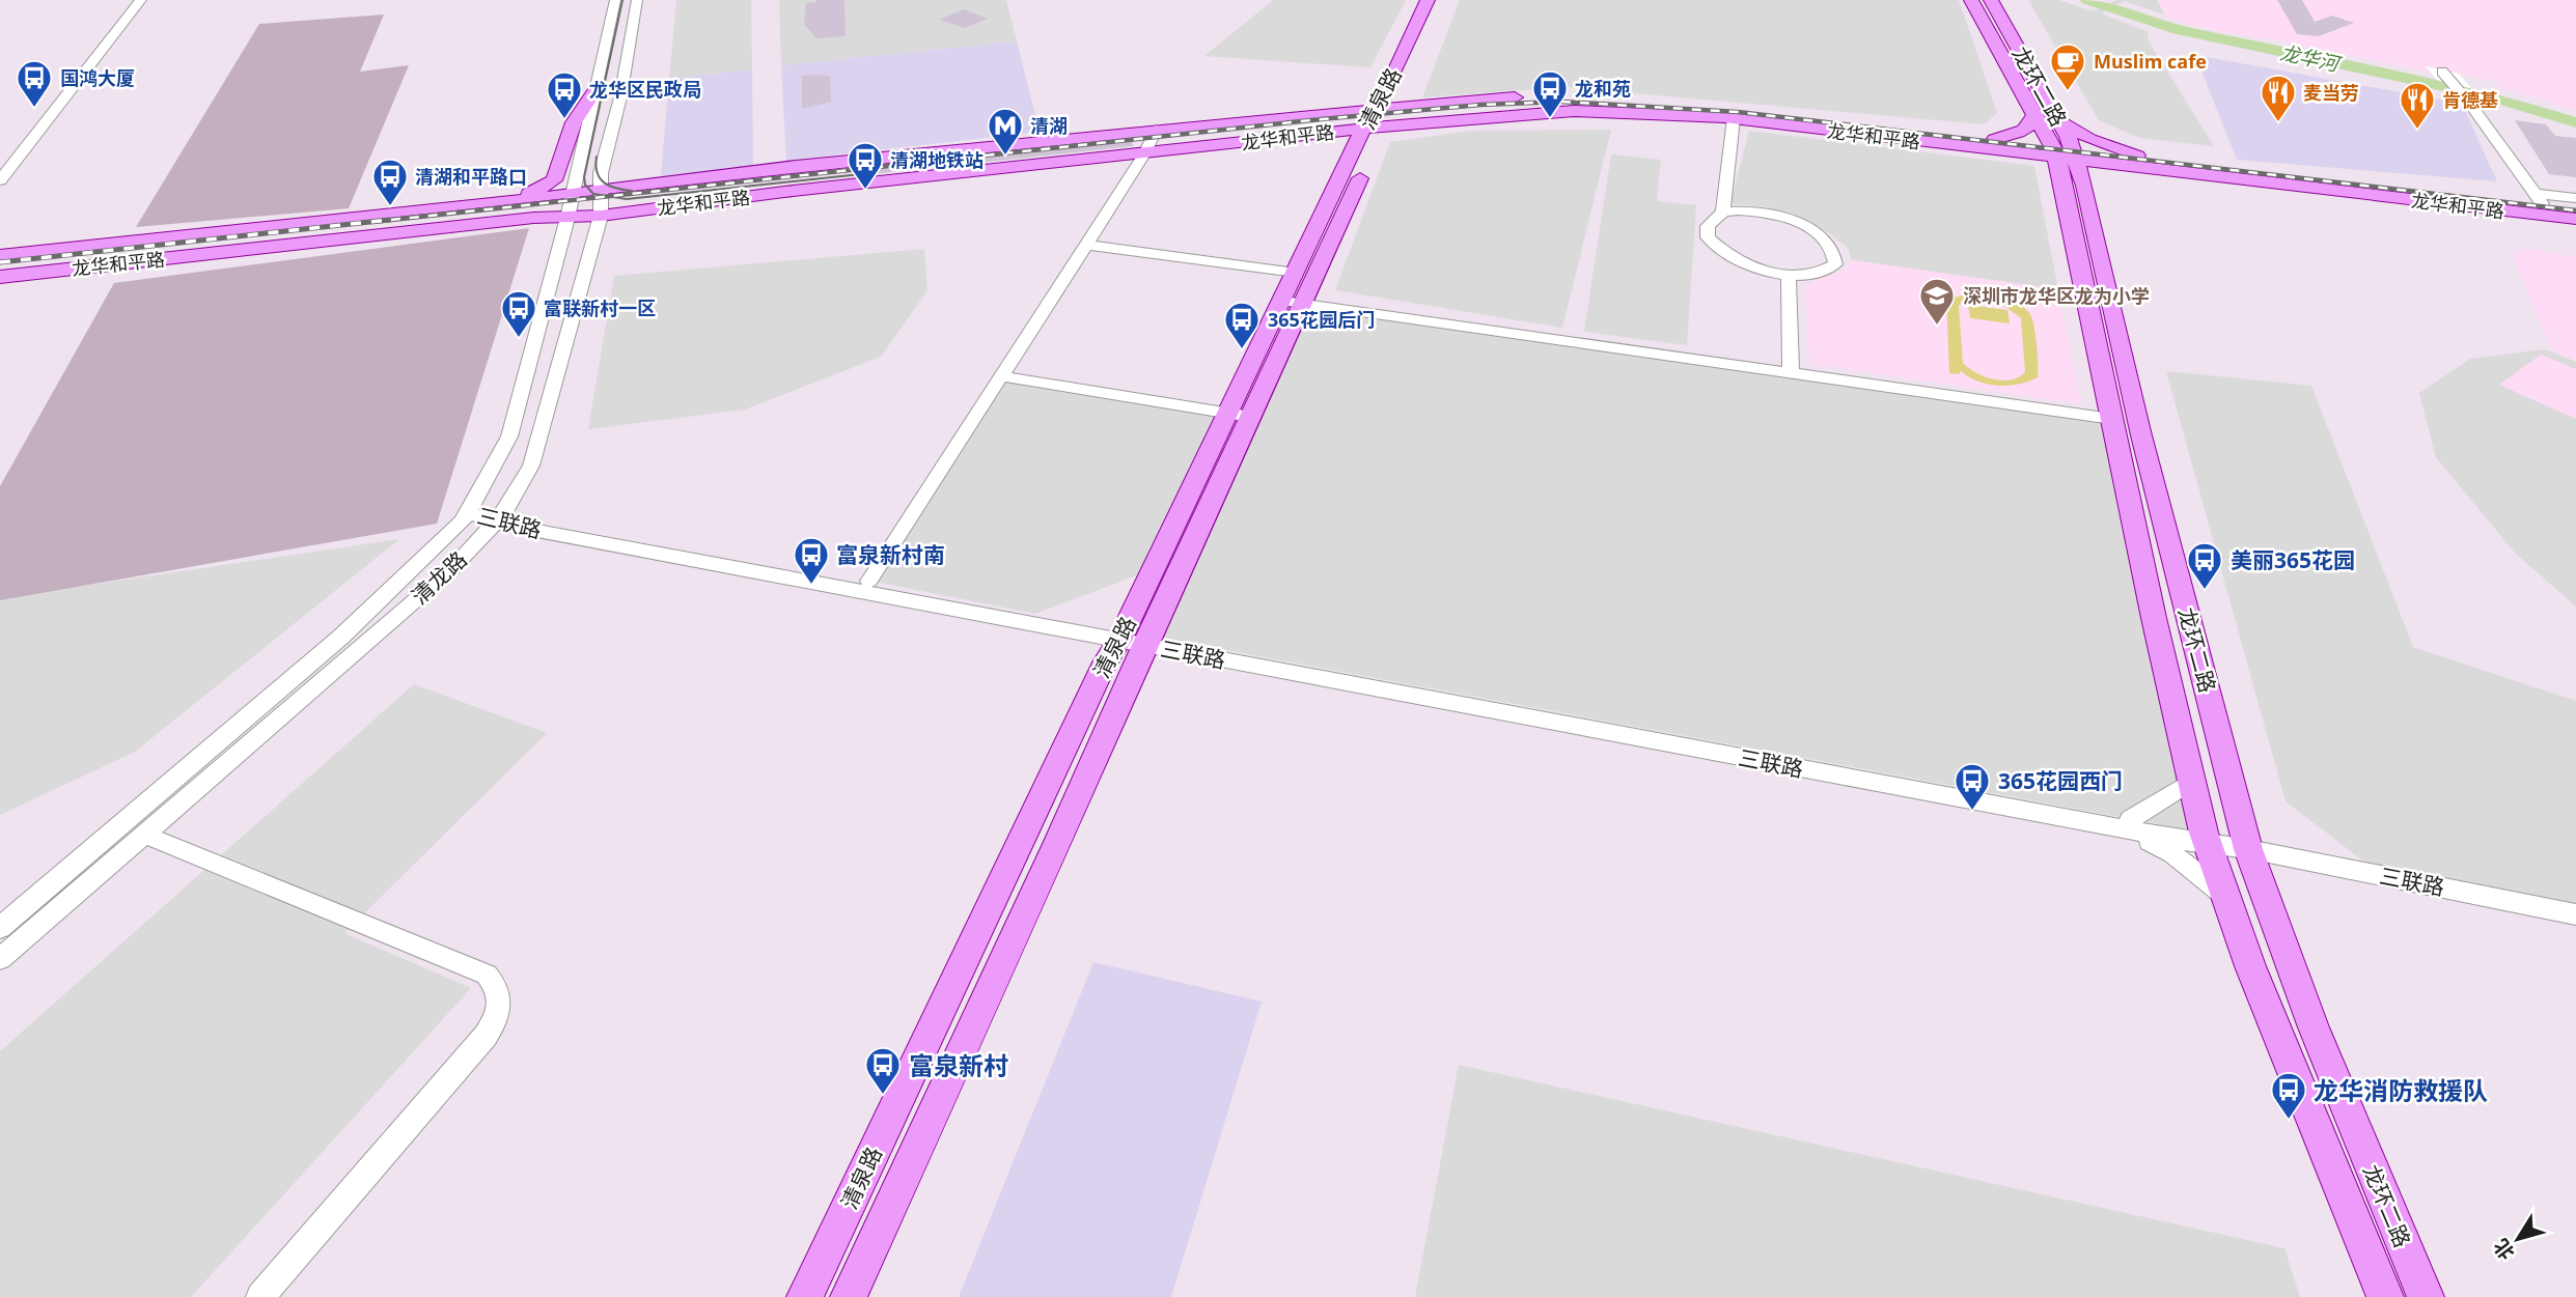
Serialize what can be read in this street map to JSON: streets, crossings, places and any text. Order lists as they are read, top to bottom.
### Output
{
  "streets": {
    "main road": ["龙环二路", "清泉路", "龙华和平路"],
    "street": ["三联路", "清龙路"]
  },
  "crossings": [
    ["龙环二路", "龙华和平路"],
    ["龙环二路", "三联路"],
    ["清泉路", "龙华和平路"],
    ["清泉路", "三联路"],
    ["龙华和平路", "清龙路"],
    ["三联路", "清龙路"]
  ],
  "water": ["龙华河"],
  "places": {
    "cafe": ["Muslim cafe"],
    "bus stop": [
      "国鸿大厦",
      "龙和苑",
      "龙华区民政局",
      "清湖地铁站",
      "清湖和平路口",
      "富联新村一区",
      "365花园后门",
      "富泉新村南",
      "美丽365花园",
      "365花园西门",
      "富泉新村",
      "龙华消防救援队"
    ],
    "restaurant": ["麦当劳", "肯德基"],
    "metro station": ["清湖"],
    "school or university": ["深圳市龙华区龙为小学"]
  },
  "north": "bottom left"
}
